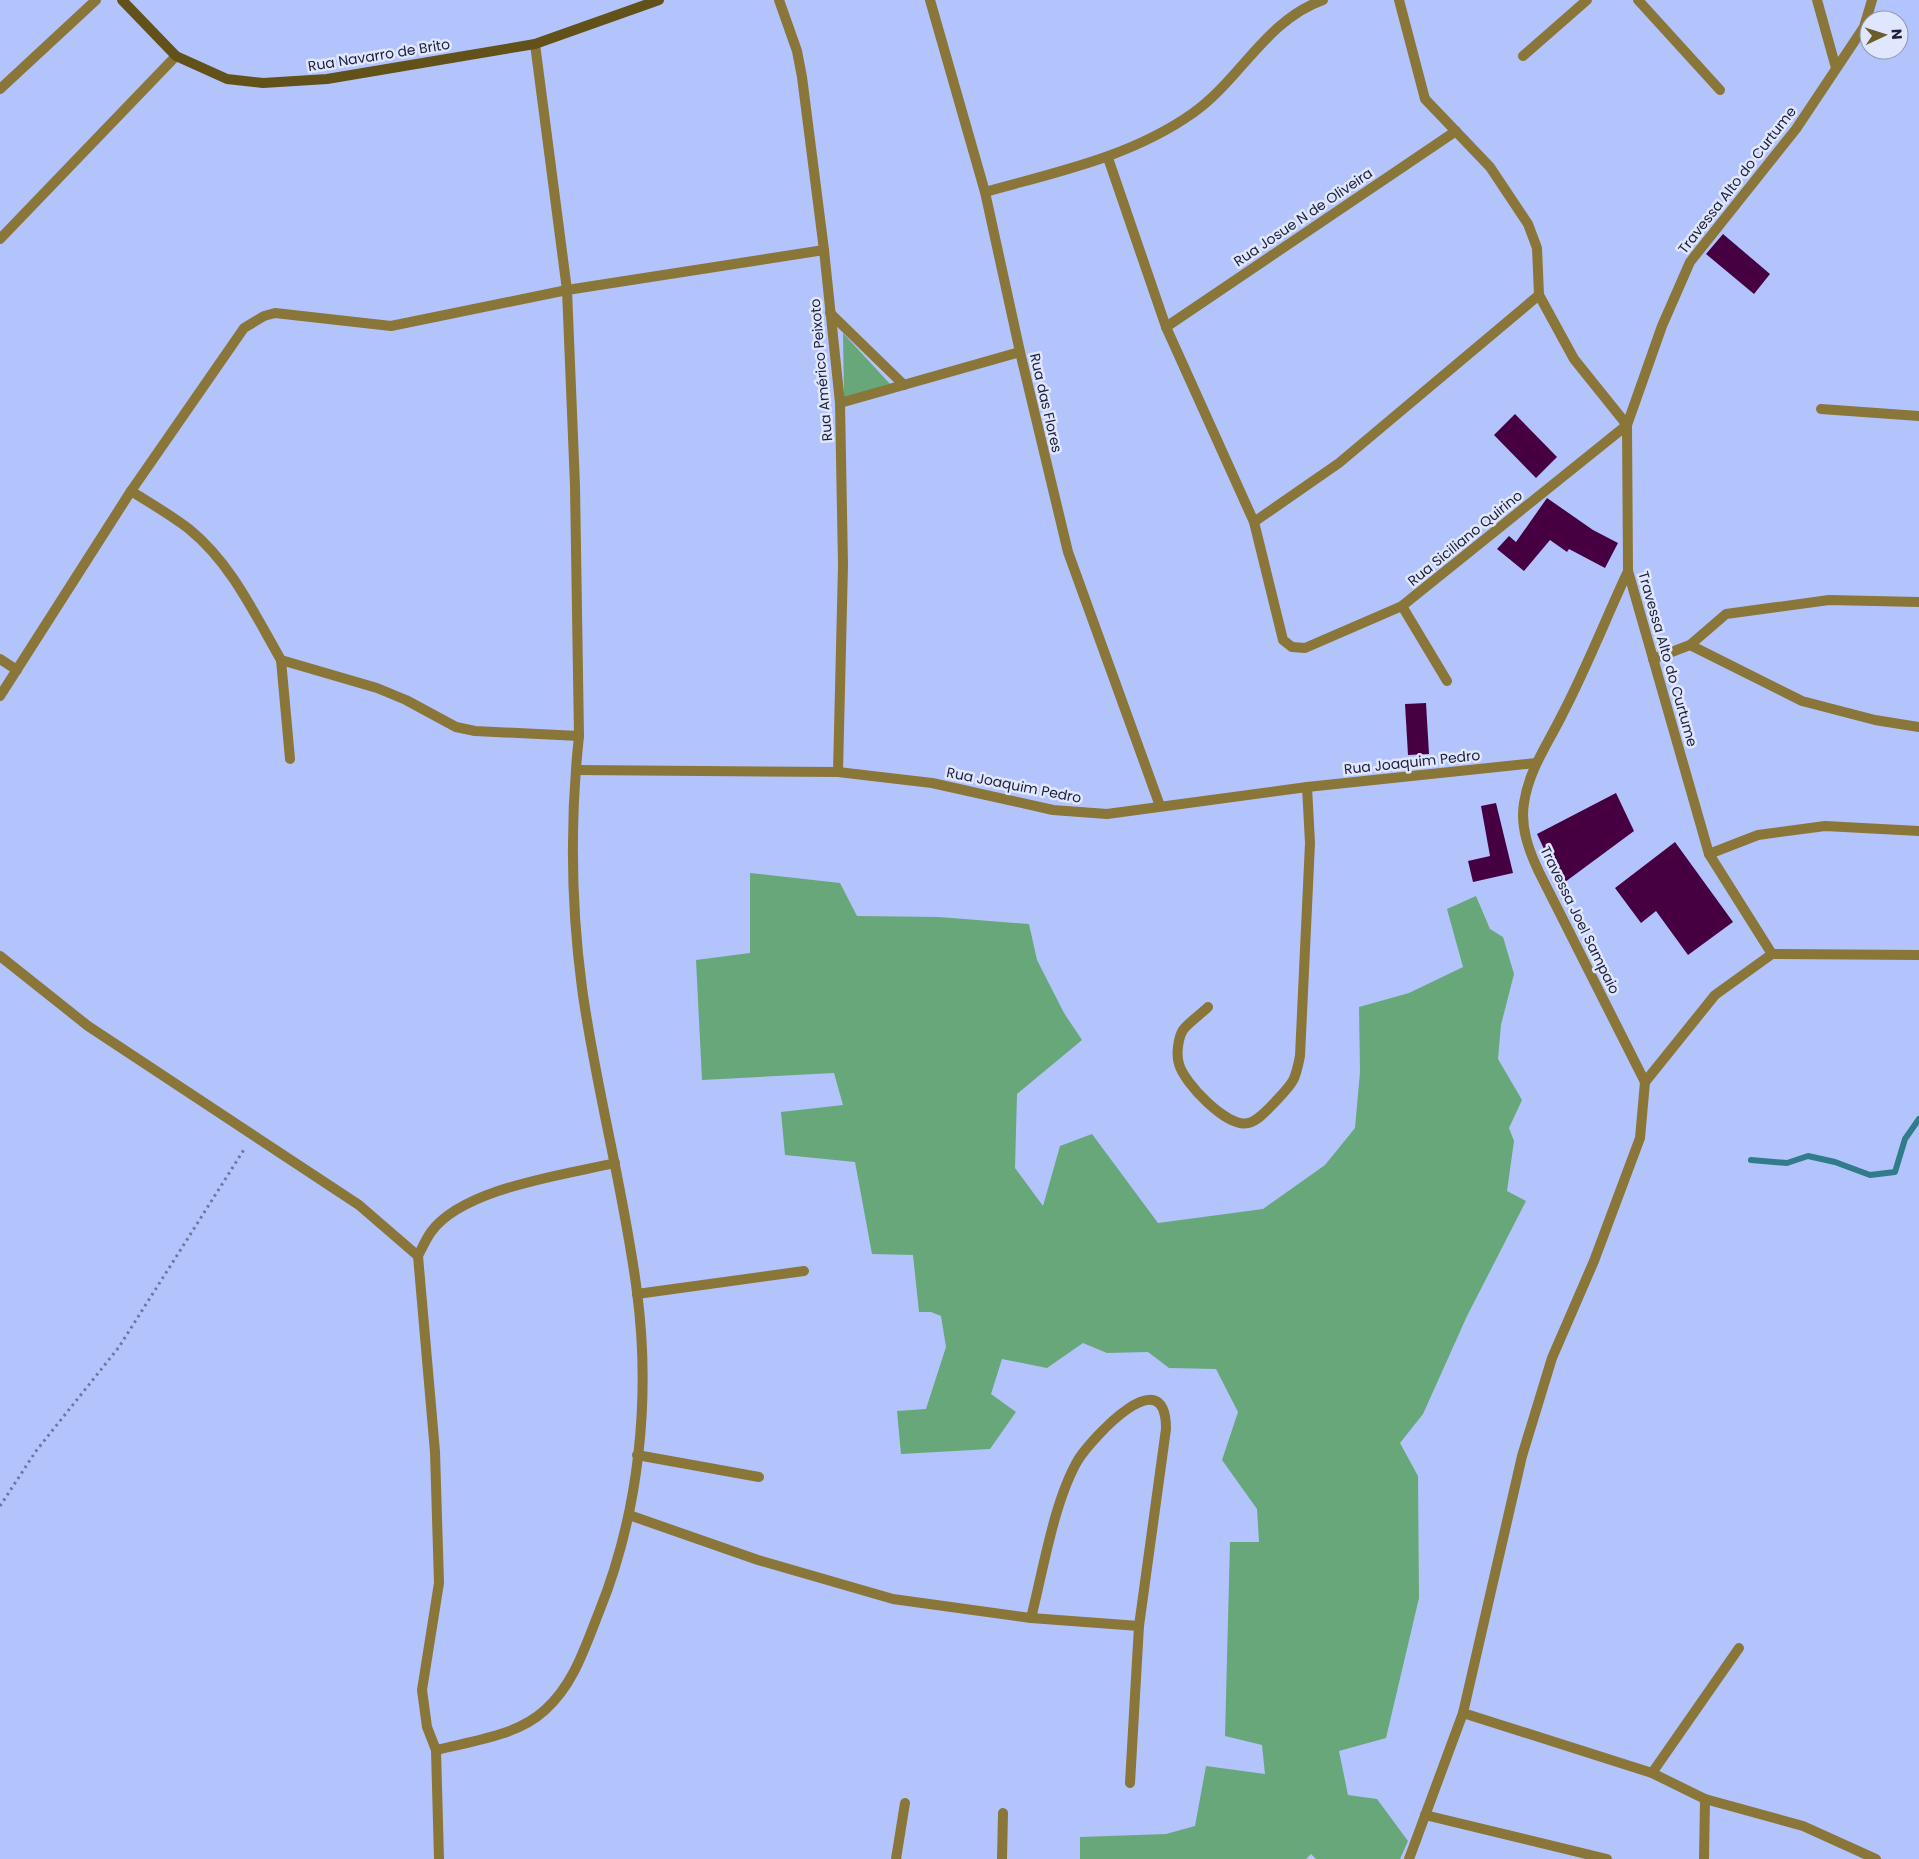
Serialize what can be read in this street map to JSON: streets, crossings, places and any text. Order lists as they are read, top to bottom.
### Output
{
  "streets": {
    "main road": ["Rua Navarro de Brito"],
    "street": [
      "Travessa Alto do Curtume",
      "Rua Josue N de Oliveira",
      "Rua Américo Peixoto",
      "Rua das Flores",
      "Rua Siciliano Quirino",
      "Rua Joaquim Pedro",
      "Travessa Joel Sampaio"
    ]
  },
  "crossings": [
    ["Travessa Alto do Curtume", "Rua Siciliano Quirino"],
    ["Travessa Alto do Curtume", "Travessa Joel Sampaio"],
    ["Rua Américo Peixoto", "Rua Joaquim Pedro"],
    ["Rua das Flores", "Rua Joaquim Pedro"],
    ["Rua Joaquim Pedro", "Travessa Joel Sampaio"]
  ],
  "north": "right"
}
